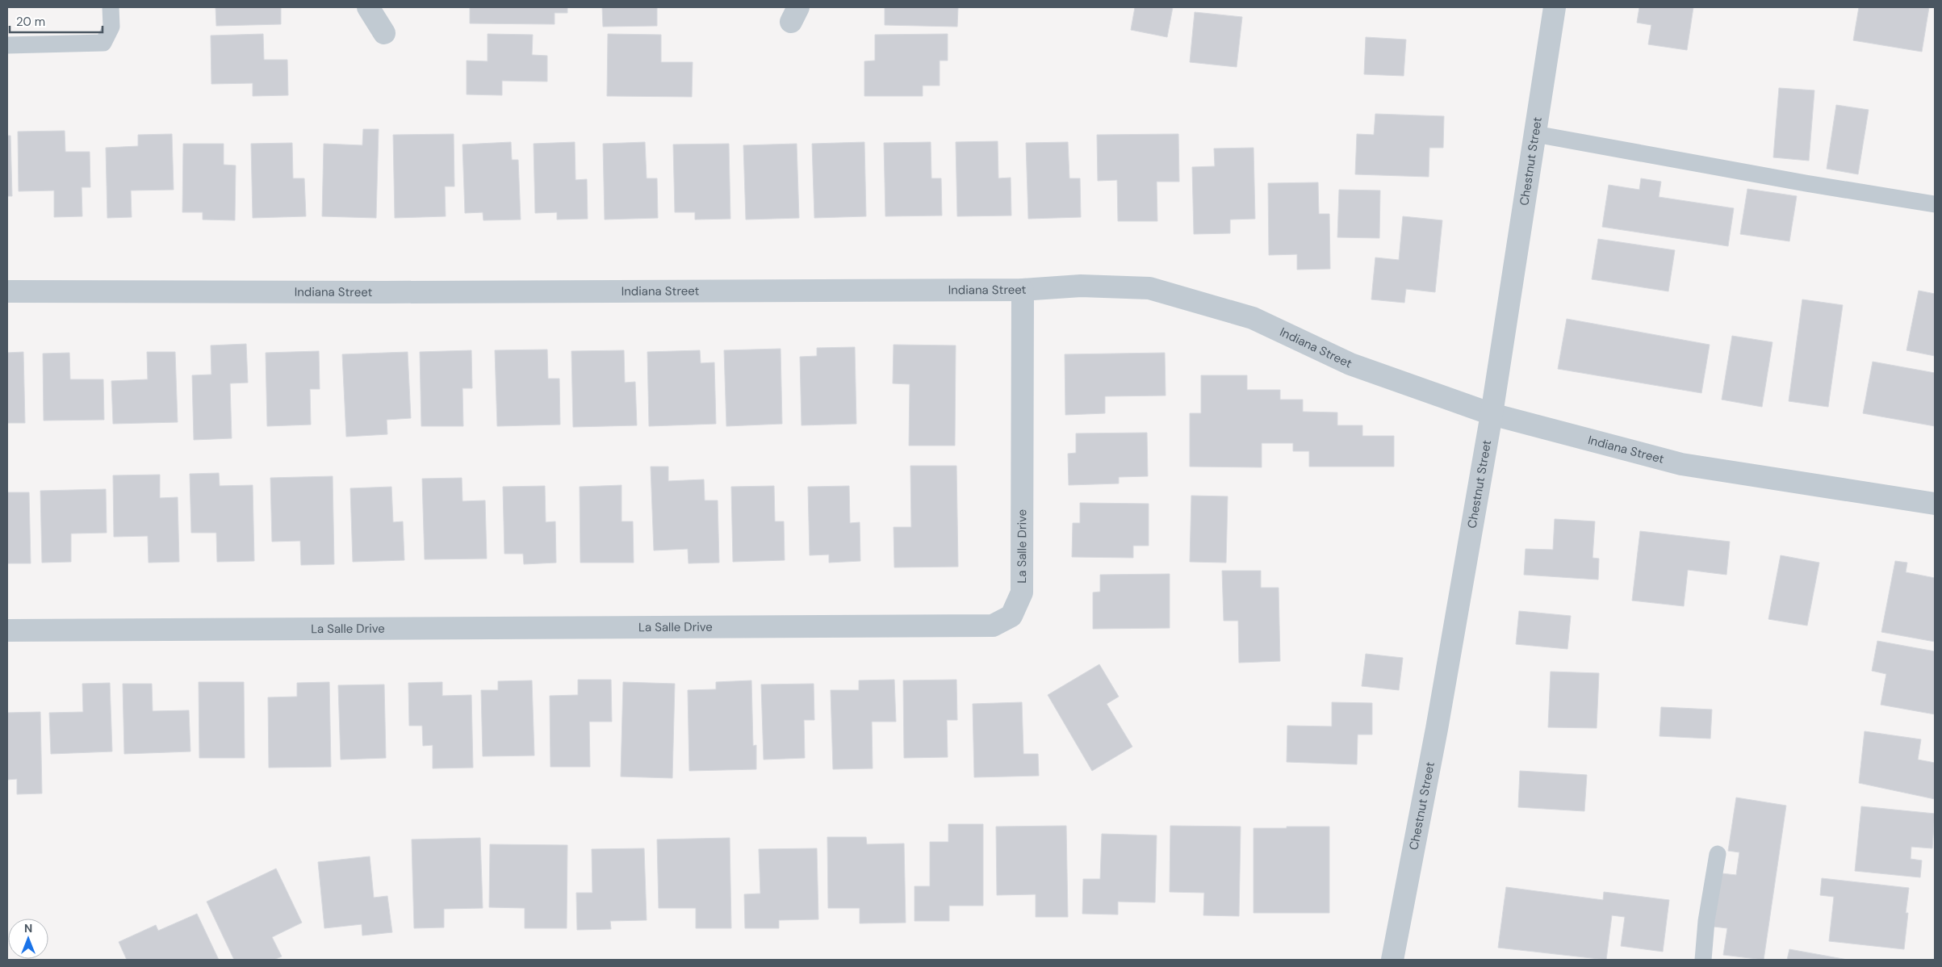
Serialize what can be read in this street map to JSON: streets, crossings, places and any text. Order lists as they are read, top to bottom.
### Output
{
  "streets": {
    "street": ["Chestnut Street", "Indiana Street", "La Salle Drive"]
  },
  "crossings": [
    ["Chestnut Street", "Indiana Street"],
    ["Indiana Street", "La Salle Drive"]
  ],
  "scale_bar": "20 m",
  "north": "top"
}
